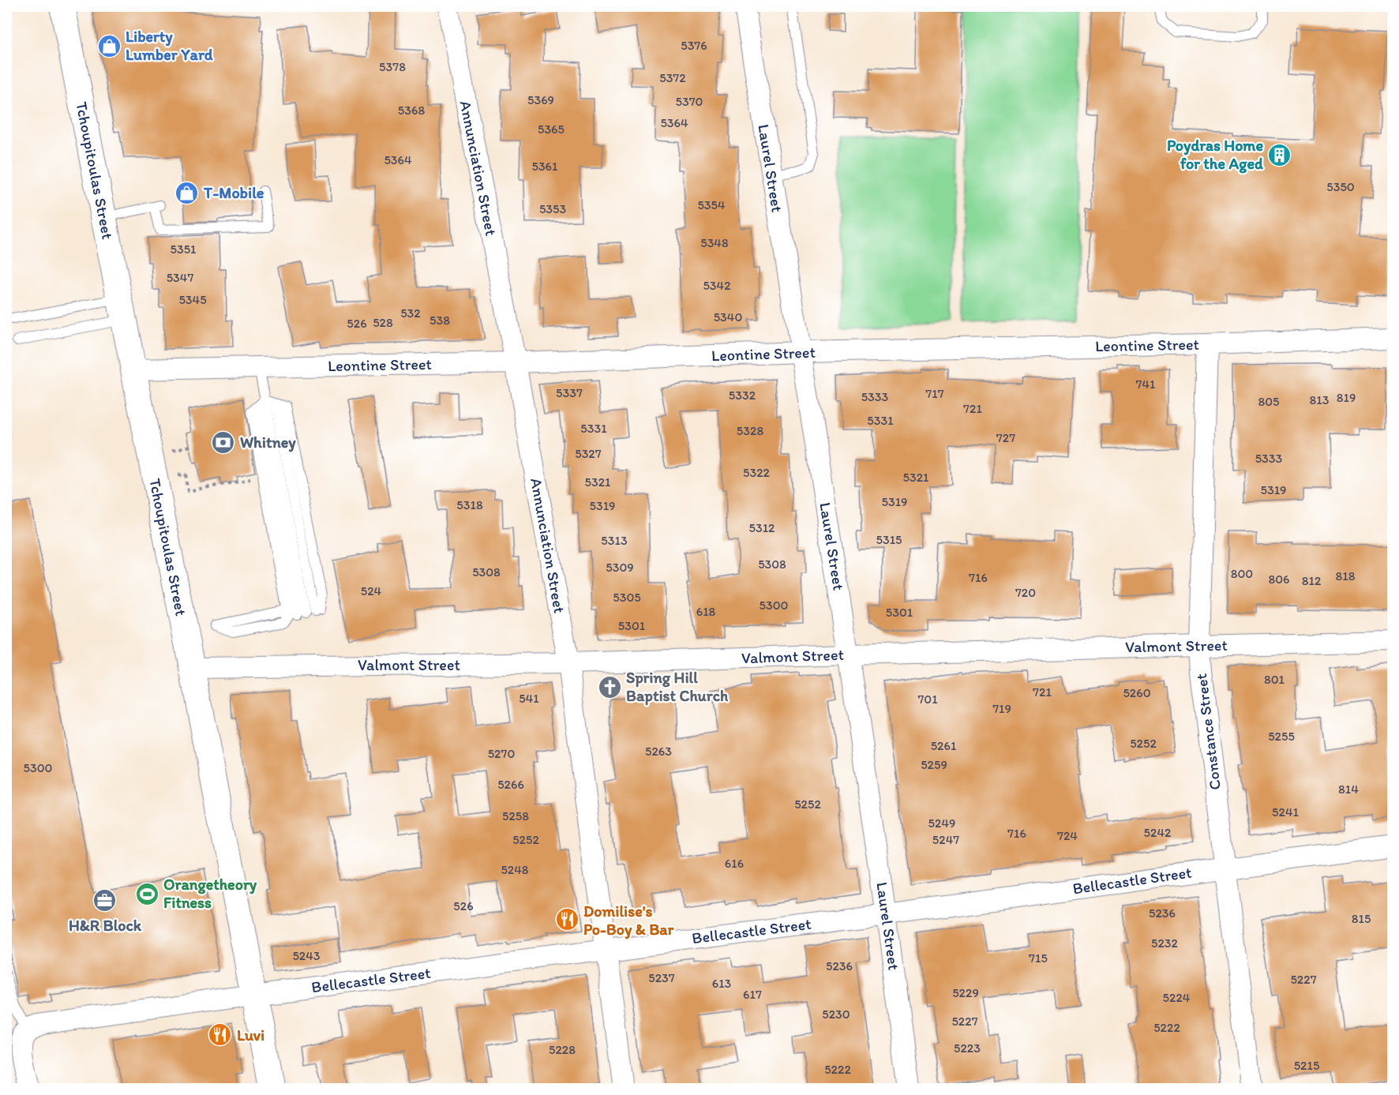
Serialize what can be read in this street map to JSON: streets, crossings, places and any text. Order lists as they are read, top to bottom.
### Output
{
  "streets": {
    "street": [
      "Annunciation Street",
      "Laurel Street",
      "Tchoupitoulas Street",
      "Leontine Street",
      "Valmont Street",
      "Constance Street",
      "Bellecastle Street"
    ]
  },
  "crossings": [
    ["Annunciation Street", "Leontine Street"],
    ["Annunciation Street", "Valmont Street"],
    ["Annunciation Street", "Bellecastle Street"],
    ["Laurel Street", "Leontine Street"],
    ["Laurel Street", "Valmont Street"],
    ["Laurel Street", "Bellecastle Street"],
    ["Tchoupitoulas Street", "Leontine Street"],
    ["Tchoupitoulas Street", "Valmont Street"],
    ["Tchoupitoulas Street", "Bellecastle Street"],
    ["Leontine Street", "Constance Street"],
    ["Valmont Street", "Constance Street"],
    ["Constance Street", "Bellecastle Street"]
  ],
  "places": {
    "shop": ["Liberty Lumber Yard", "T-Mobile"],
    "building": ["Poydras Home for the Aged"],
    "bank": ["Whitney"],
    "church": ["Spring Hill Baptist Church"],
    "sports": ["Orangetheory Fitness"],
    "office": ["H&R Block"],
    "restaurant": ["Domilise's Po-Boy & Bar", "Luvi"]
  },
  "house_numbers": [
    "5376",
    "5378",
    "5372",
    "5369",
    "5370",
    "5368",
    "5364",
    "5365",
    "5364",
    "5361",
    "5350",
    "5354",
    "5353",
    "5348",
    "5351",
    "5347",
    "5342",
    "5345",
    "532",
    "5340",
    "538",
    "528",
    "526",
    "741",
    "5337",
    "717",
    "5332",
    "5333",
    "819",
    "813",
    "805",
    "721",
    "5331",
    "5331",
    "5328",
    "727",
    "5327",
    "5333",
    "5322",
    "5321",
    "5321",
    "5319",
    "5319",
    "5318",
    "5319",
    "5312",
    "5315",
    "5313",
    "5308",
    "5309",
    "5308",
    "800",
    "818",
    "716",
    "806",
    "812",
    "524",
    "720",
    "5305",
    "5300",
    "618",
    "5301",
    "5301",
    "801",
    "721",
    "5260",
    "541",
    "701",
    "719",
    "5255",
    "5252",
    "5261",
    "5263",
    "5270",
    "5259",
    "5300",
    "5266",
    "814",
    "5252",
    "5241",
    "5258",
    "5249",
    "5242",
    "716",
    "724",
    "5252",
    "5247",
    "616",
    "5248",
    "526",
    "5236",
    "815",
    "5232",
    "5243",
    "715",
    "5236",
    "5237",
    "5227",
    "613",
    "5229",
    "617",
    "5224",
    "5230",
    "5227",
    "5222",
    "5223",
    "5228",
    "5215",
    "5222"
  ]
}
